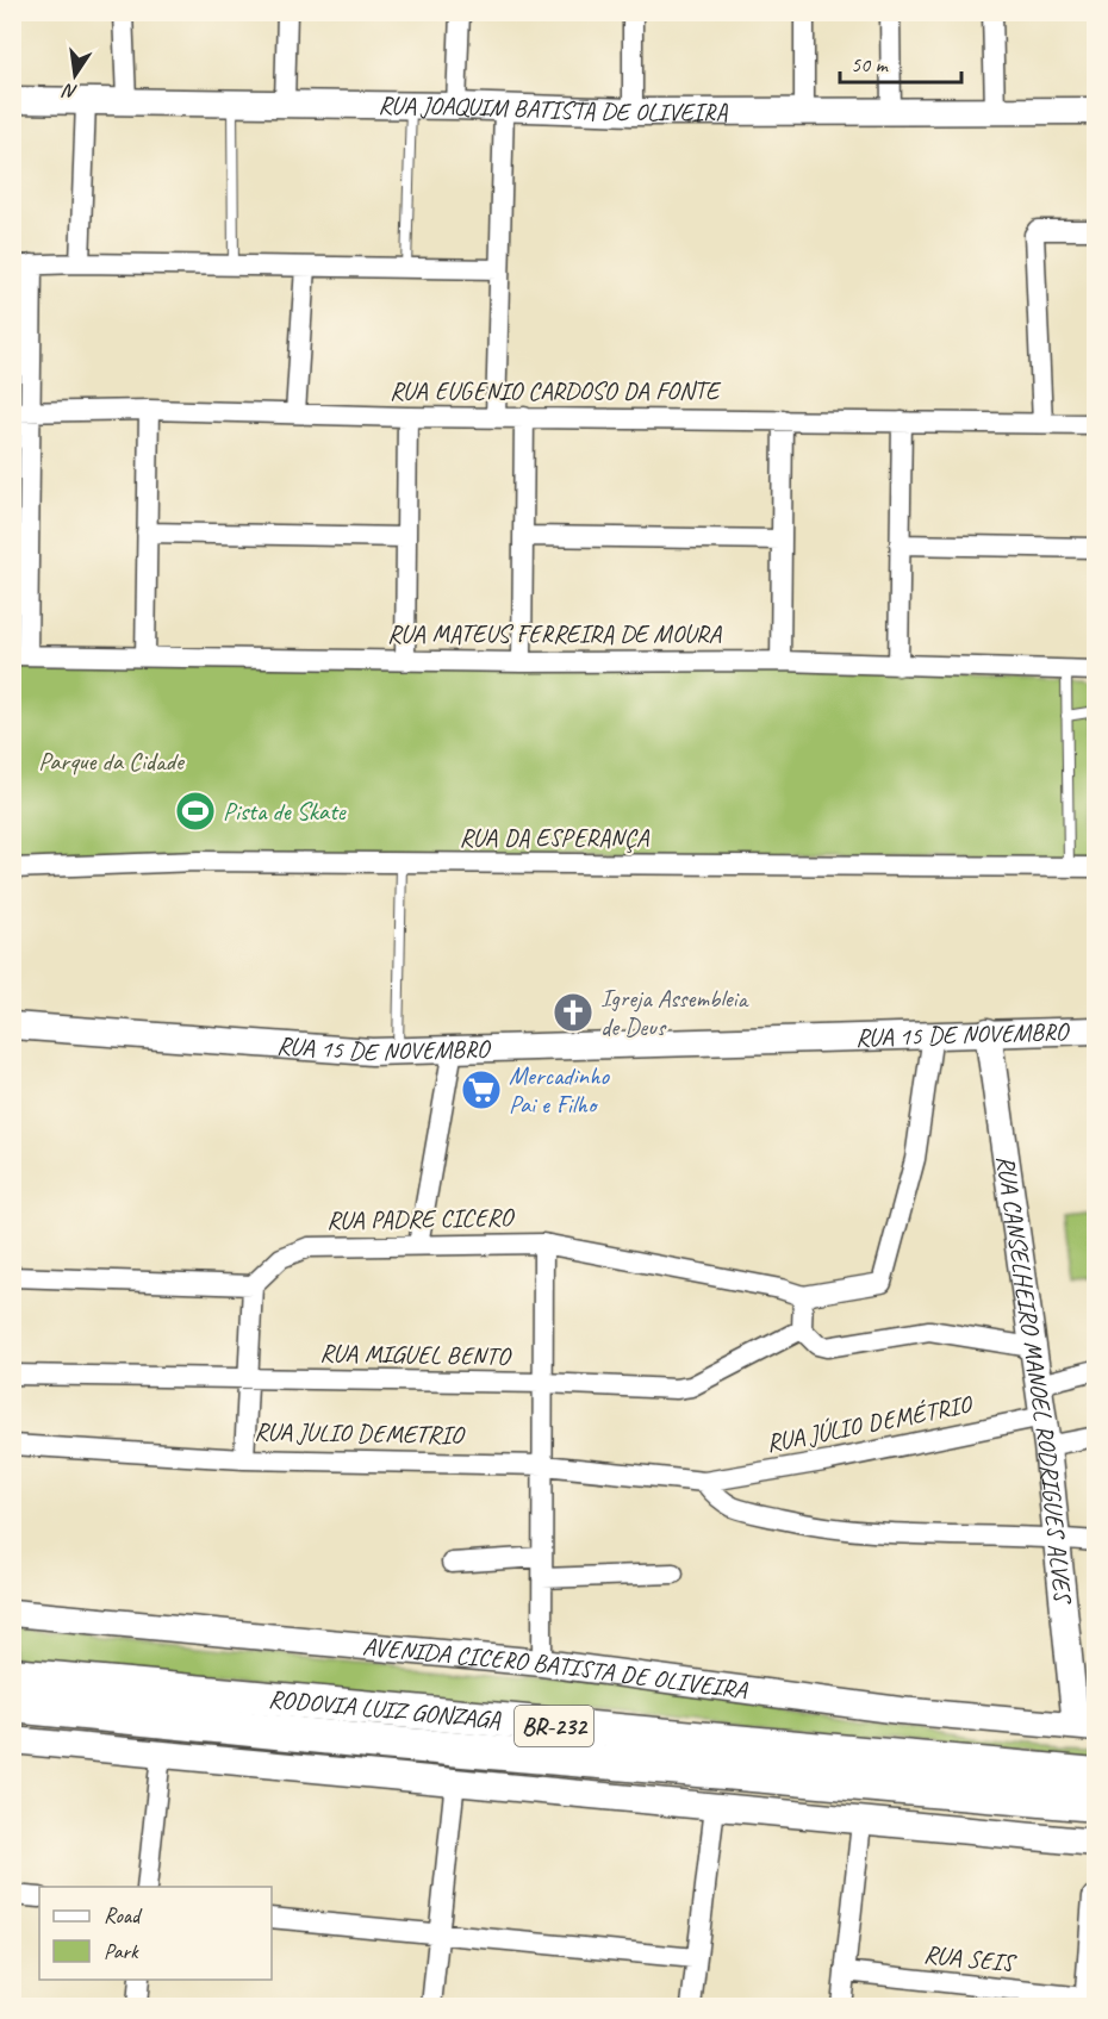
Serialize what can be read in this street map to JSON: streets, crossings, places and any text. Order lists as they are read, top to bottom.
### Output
{
  "streets": {
    "highway": ["RODOVIA LUIZ GONZAGA", "BR-232"],
    "main road": [
      "RUA JOAQUIM BATISTA DE OLIVEIRA",
      "RUA 15 DE NOVEMBRO",
      "RUA CANSELHEIRO MANOEL RODRIGUES ALVES",
      "AVENIDA CICERO BATISTA DE OLIVEIRA"
    ],
    "street": [
      "RUA EUGENIO CARDOSO DA FONTE",
      "RUA MATEUS FERREIRA DE MOURA",
      "RUA DA ESPERANÇA",
      "RUA PADRE CICERO",
      "RUA MIGUEL BENTO",
      "RUA JÚLIO DEMÉTRIO",
      "RUA JULIO DEMETRIO",
      "RUA SEIS"
    ]
  },
  "crossings": [
    ["RUA 15 DE NOVEMBRO", "RUA CANSELHEIRO MANOEL RODRIGUES ALVES"],
    ["RUA CANSELHEIRO MANOEL RODRIGUES ALVES", "RUA JÚLIO DEMÉTRIO"],
    ["RUA CANSELHEIRO MANOEL RODRIGUES ALVES", "AVENIDA CICERO BATISTA DE OLIVEIRA"],
    ["RUA JÚLIO DEMÉTRIO", "RUA JULIO DEMETRIO"]
  ],
  "parks": ["Parque da Cidade"],
  "places": {
    "sports": ["Pista de Skate"],
    "church": ["Igreja Assembleia de Deus"],
    "supermarket": ["Mercadinho Pai e Filho"]
  },
  "legend": ["Road", "Park"],
  "scale_bar": "50 m",
  "north": "bottom"
}
